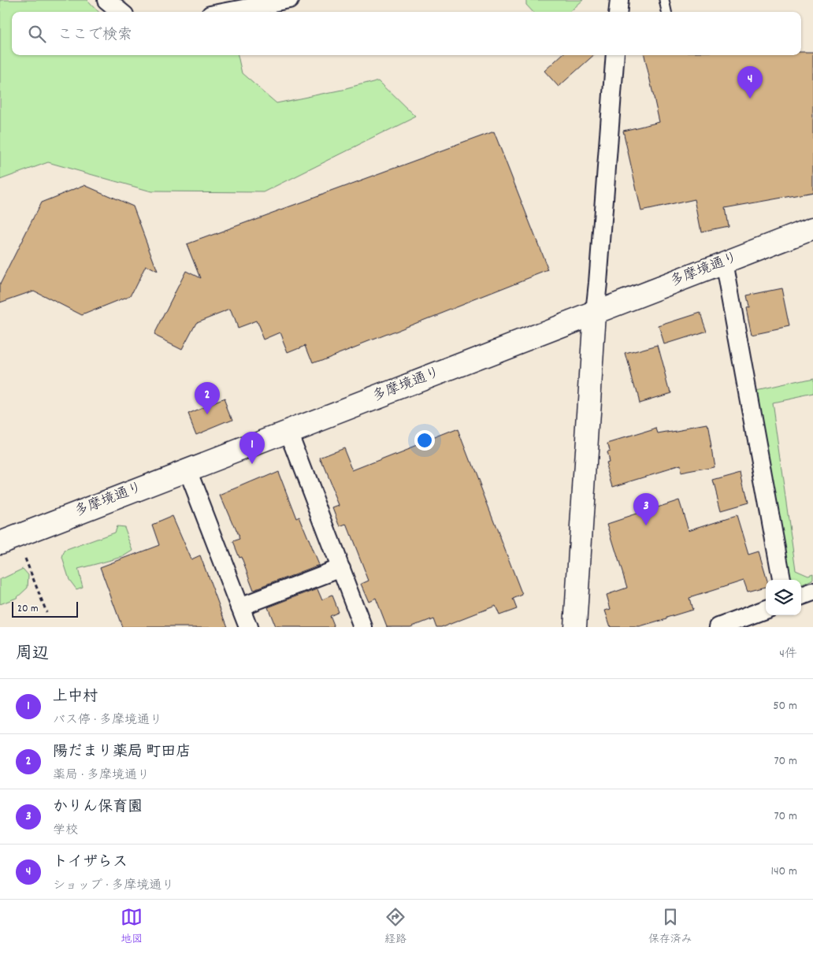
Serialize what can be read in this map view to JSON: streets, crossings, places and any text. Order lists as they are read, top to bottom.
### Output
{
  "streets": {
    "street": ["多摩境通り"]
  },
  "scale_bar": "20 m",
  "page": {
    "search": "ここで検索",
    "pins": [
      "4",
      "2",
      "1",
      "3"
    ],
    "scale": "20 m",
    "heading": ["周辺", "4件"],
    "list": [
      {
        "mark": "1",
        "name": "上中村",
        "note": "バス停 · 多摩境通り",
        "value": "50 m"
      },
      {
        "mark": "2",
        "name": "陽だまり薬局 町田店",
        "note": "薬局 · 多摩境通り",
        "value": "70 m"
      },
      {
        "mark": "3",
        "name": "かりん保育園",
        "note": "学校",
        "value": "70 m"
      },
      {
        "mark": "4",
        "name": "トイザらス",
        "note": "ショップ · 多摩境通り",
        "value": "140 m"
      }
    ],
    "nav": ["地図", "経路", "保存済み"]
  }
}
